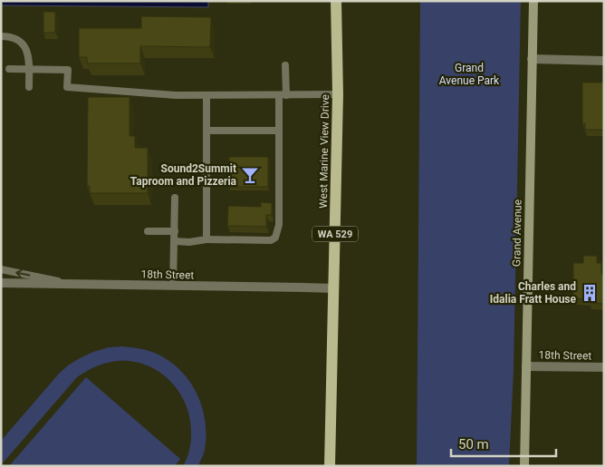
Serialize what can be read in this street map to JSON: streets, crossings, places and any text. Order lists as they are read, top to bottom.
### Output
{
  "streets": {
    "main road": ["West Marine View Drive", "WA 529"],
    "street": ["Grand Avenue", "18th Street"]
  },
  "crossings": [
    ["West Marine View Drive", "18th Street"],
    ["Grand Avenue", "18th Street"]
  ],
  "parks": ["Grand Avenue Park"],
  "places": {
    "bar": ["Sound2Summit Taproom and Pizzeria"],
    "building": ["Charles and Idalia Fratt House"]
  },
  "scale_bar": "50 m"
}
